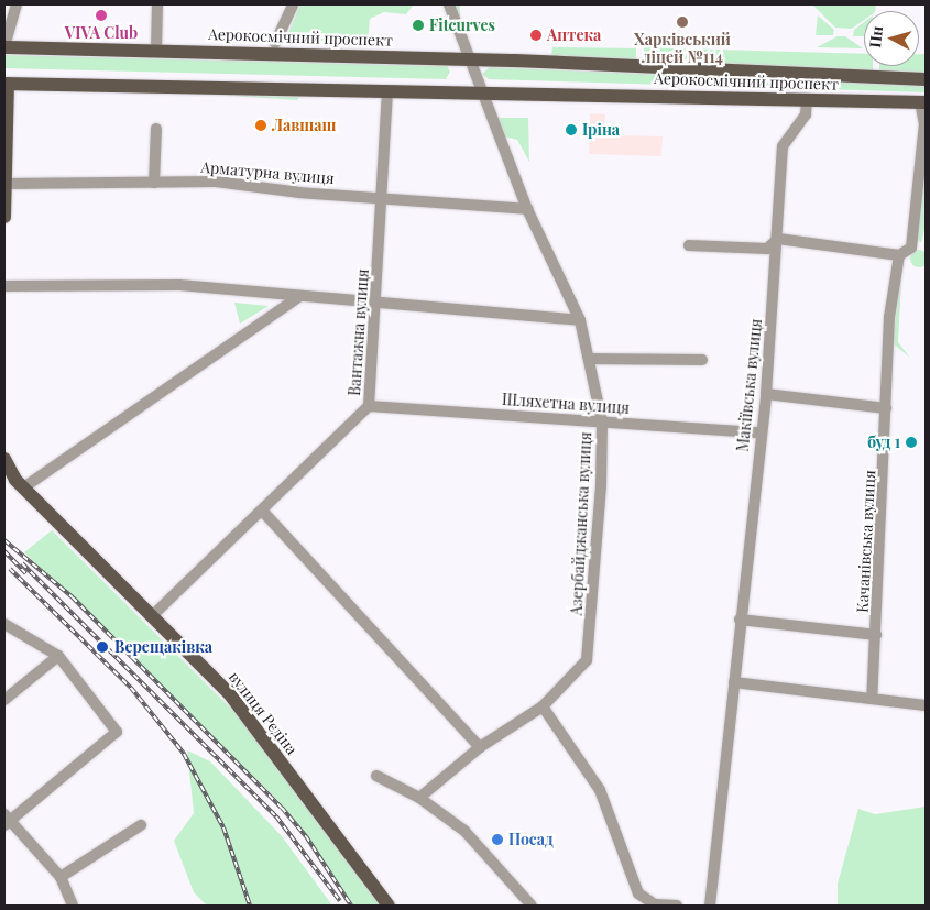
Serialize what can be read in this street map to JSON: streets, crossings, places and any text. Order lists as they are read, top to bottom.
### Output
{
  "streets": {
    "main road": ["Аерокосмічний проспект", "вулиця Рєдіна"],
    "street": [
      "Арматурна вулиця",
      "Вантажна вулиця",
      "Макіївська вулиця",
      "Шляхетна вулиця",
      "Азербайджанська вулиця",
      "Качанівська вулиця"
    ]
  },
  "crossings": [
    ["Аерокосмічний проспект", "Вантажна вулиця"],
    ["Аерокосмічний проспект", "Макіївська вулиця"],
    ["Аерокосмічний проспект", "Азербайджанська вулиця"],
    ["Аерокосмічний проспект", "Качанівська вулиця"],
    ["Арматурна вулиця", "Вантажна вулиця"],
    ["Арматурна вулиця", "Азербайджанська вулиця"],
    ["Вантажна вулиця", "Шляхетна вулиця"],
    ["Вантажна вулиця", "вулиця Рєдіна"],
    ["Макіївська вулиця", "Шляхетна вулиця"],
    ["Шляхетна вулиця", "Азербайджанська вулиця"]
  ],
  "places": [
    "VIVA Club",
    "Харківський ліцей №114",
    "Fitcurves",
    "Аптека",
    "Лавшаш",
    "Іріна",
    "буд 1",
    "Верещаківка",
    "Посад"
  ],
  "north": "left"
}
